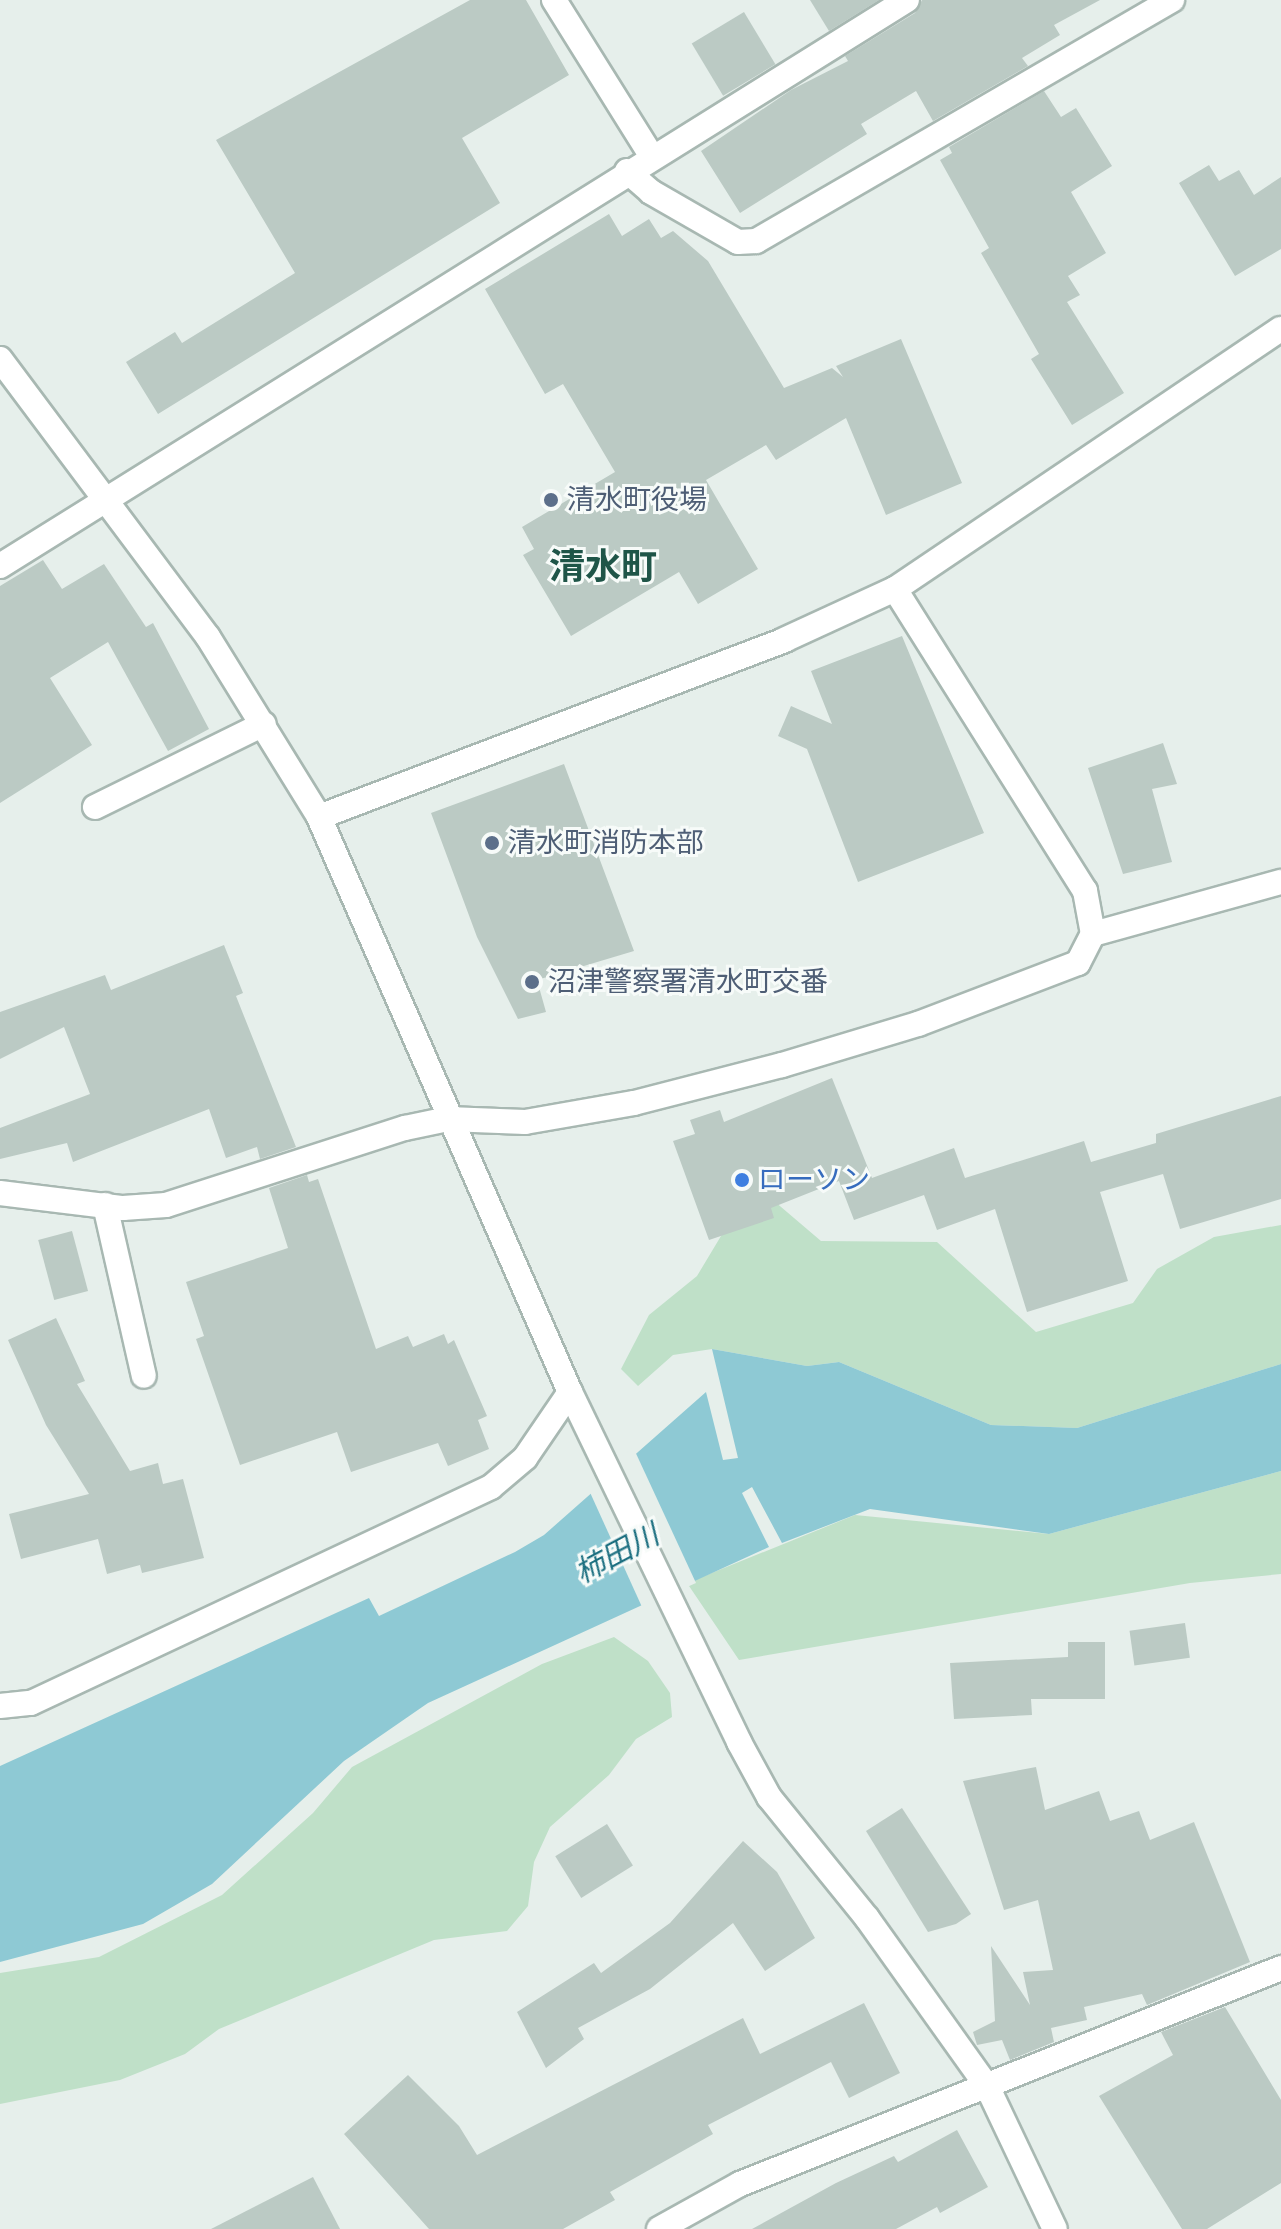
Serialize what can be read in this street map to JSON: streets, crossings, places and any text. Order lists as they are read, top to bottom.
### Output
{
  "districts": ["清水町"],
  "water": ["柿田川"],
  "places": [
    "清水町役場",
    "清水町消防本部",
    "沼津警察署清水町交番",
    "ローソン"
  ]
}
